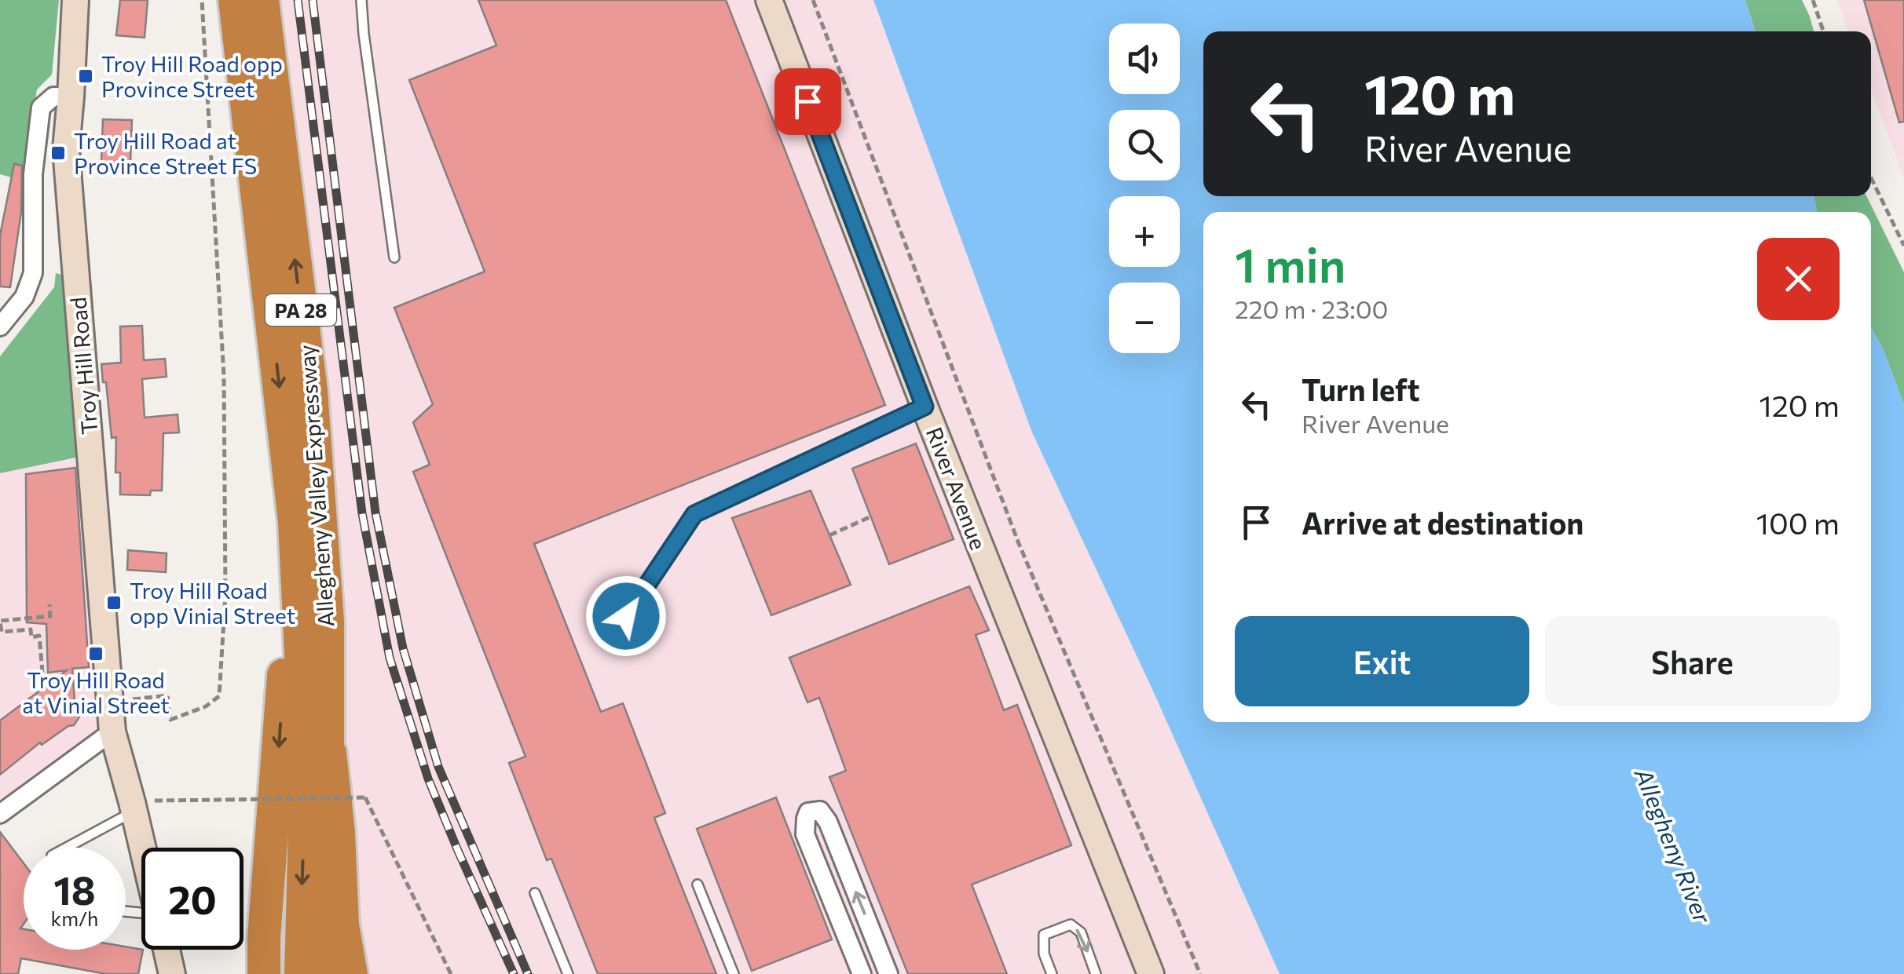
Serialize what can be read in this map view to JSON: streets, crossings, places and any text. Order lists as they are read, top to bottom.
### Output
{
  "streets": {
    "highway": ["PA 28", "Allegheny Valley Expressway"],
    "street": ["Troy Hill Road", "River Avenue"]
  },
  "water": ["Allegheny River"],
  "places": {
    "transit": [
      "Troy Hill Road opp Province Street",
      "Troy Hill Road at Province Street FS",
      "Troy Hill Road opp Vinial Street",
      "Troy Hill Road at Vinial Street"
    ]
  },
  "page": {
    "map_buttons": ["+", "−"],
    "turn": ["120 m", "River Avenue"],
    "heading": ["1 min", "220 m · 23:00"],
    "list": [
      {
        "name": "Turn left",
        "note": "River Avenue",
        "value": "120 m"
      },
      {
        "name": "Arrive at destination",
        "value": "100 m"
      }
    ],
    "buttons": ["Exit", "Share"],
    "speed": "18 km/h",
    "limit": "20"
  }
}
